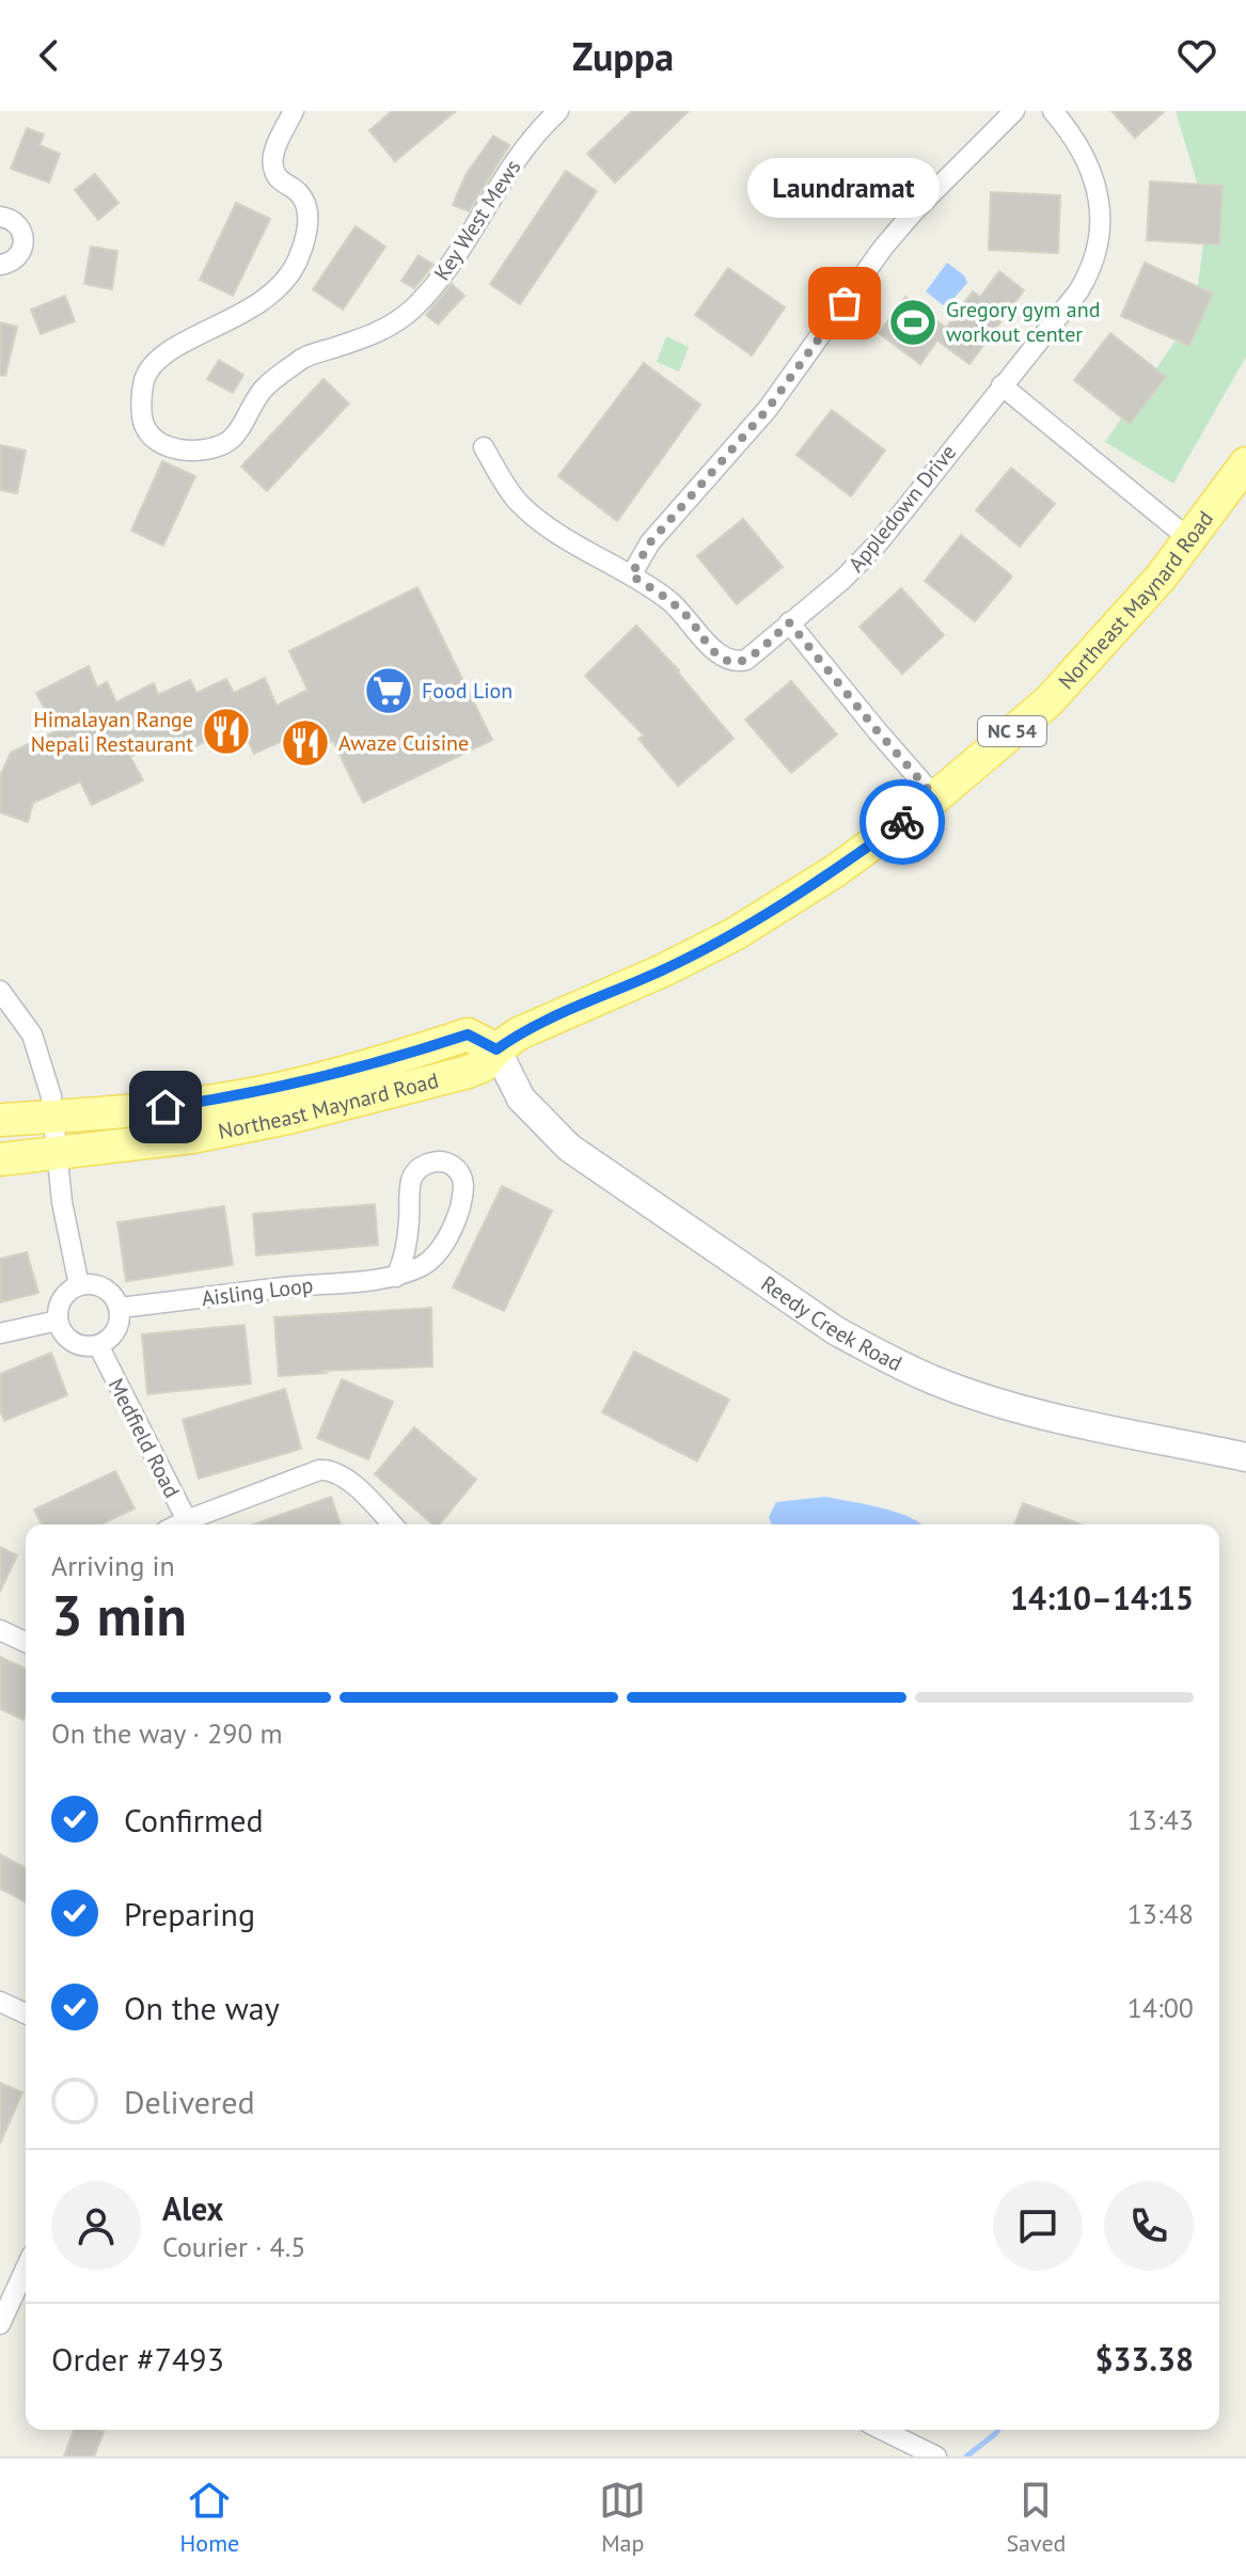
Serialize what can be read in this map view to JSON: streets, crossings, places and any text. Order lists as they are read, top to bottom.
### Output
{
  "streets": {
    "main road": ["Northeast Maynard Road", "NC 54"],
    "street": [
      "Key West Mews",
      "Appledown Drive",
      "Aisling Loop",
      "Reedy Creek Road",
      "Medfield Road"
    ]
  },
  "crossings": [
    ["Northeast Maynard Road", "Reedy Creek Road"],
    ["Aisling Loop", "Medfield Road"]
  ],
  "places": {
    "other": ["Laundramat"],
    "sports": ["Gregory gym and workout center"],
    "supermarket": ["Food Lion"],
    "restaurant": ["Himalayan Range Nepali Restaurant", "Awaze Cuisine"]
  },
  "page": {
    "header": "Zuppa",
    "bubble": "Laundramat",
    "heading": ["3 min", "Arriving in", "14:10–14:15"],
    "panel": [
      "Alex",
      "Courier · 4.5",
      "Order #7493",
      "$33.38"
    ],
    "bar": "On the way · 290 m",
    "list": [
      ["Confirmed", "13:43"],
      ["Preparing", "13:48"],
      ["On the way", "14:00"],
      "Delivered"
    ],
    "tabs": ["Home", "Map", "Saved"]
  }
}
